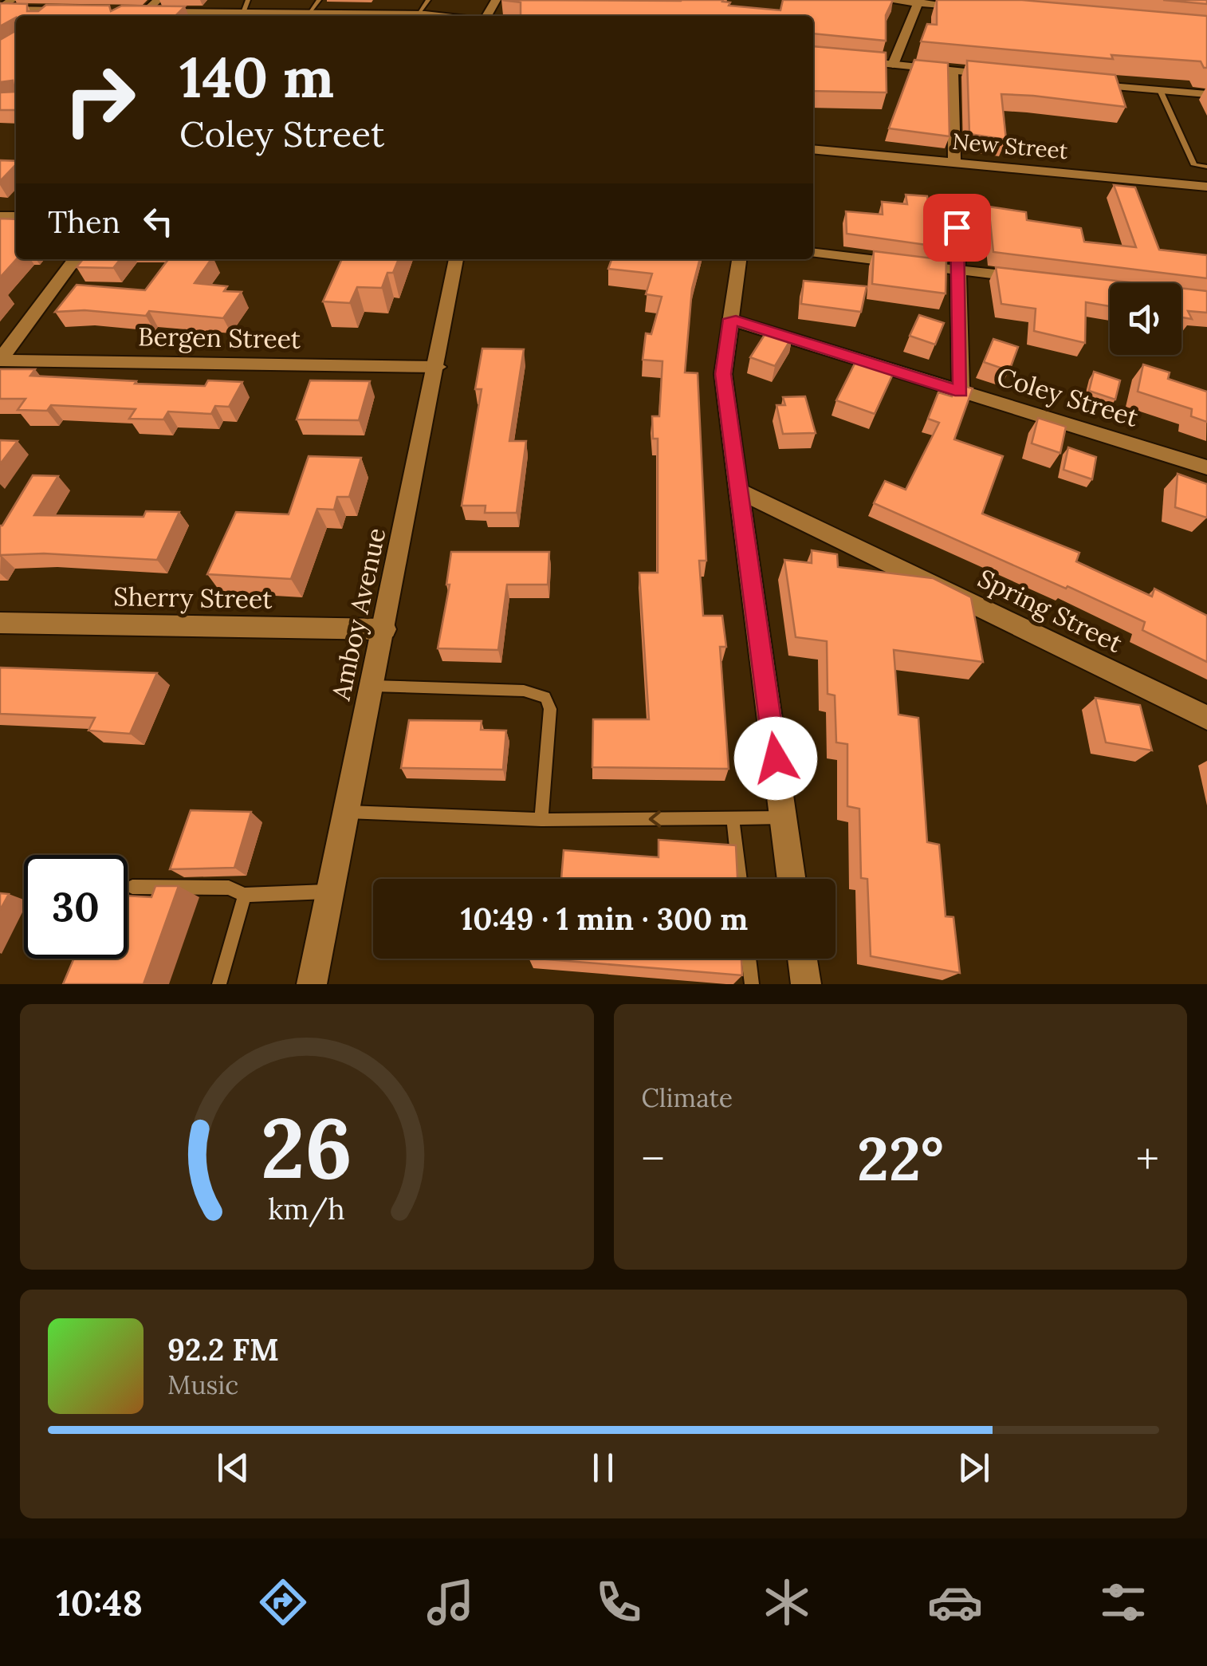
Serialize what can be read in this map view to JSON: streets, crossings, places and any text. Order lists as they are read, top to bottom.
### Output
{
  "streets": {
    "street": [
      "New Street",
      "Bergen Street",
      "Coley Street",
      "Sherry Street",
      "Spring Street",
      "Amboy Avenue"
    ]
  },
  "crossings": [
    ["Bergen Street", "Amboy Avenue"],
    ["Sherry Street", "Amboy Avenue"]
  ],
  "page": {
    "turn": ["140 m", "Coley Street"],
    "then": "Then",
    "limit": "30",
    "trip": "10:49 · 1 min · 300 m",
    "tile": "Climate",
    "heat": ["−", "22°", "+"],
    "song": ["92.2 FM", "Music"],
    "tabs": "10:48",
    "gauge": ["26", "km/h"]
  }
}
